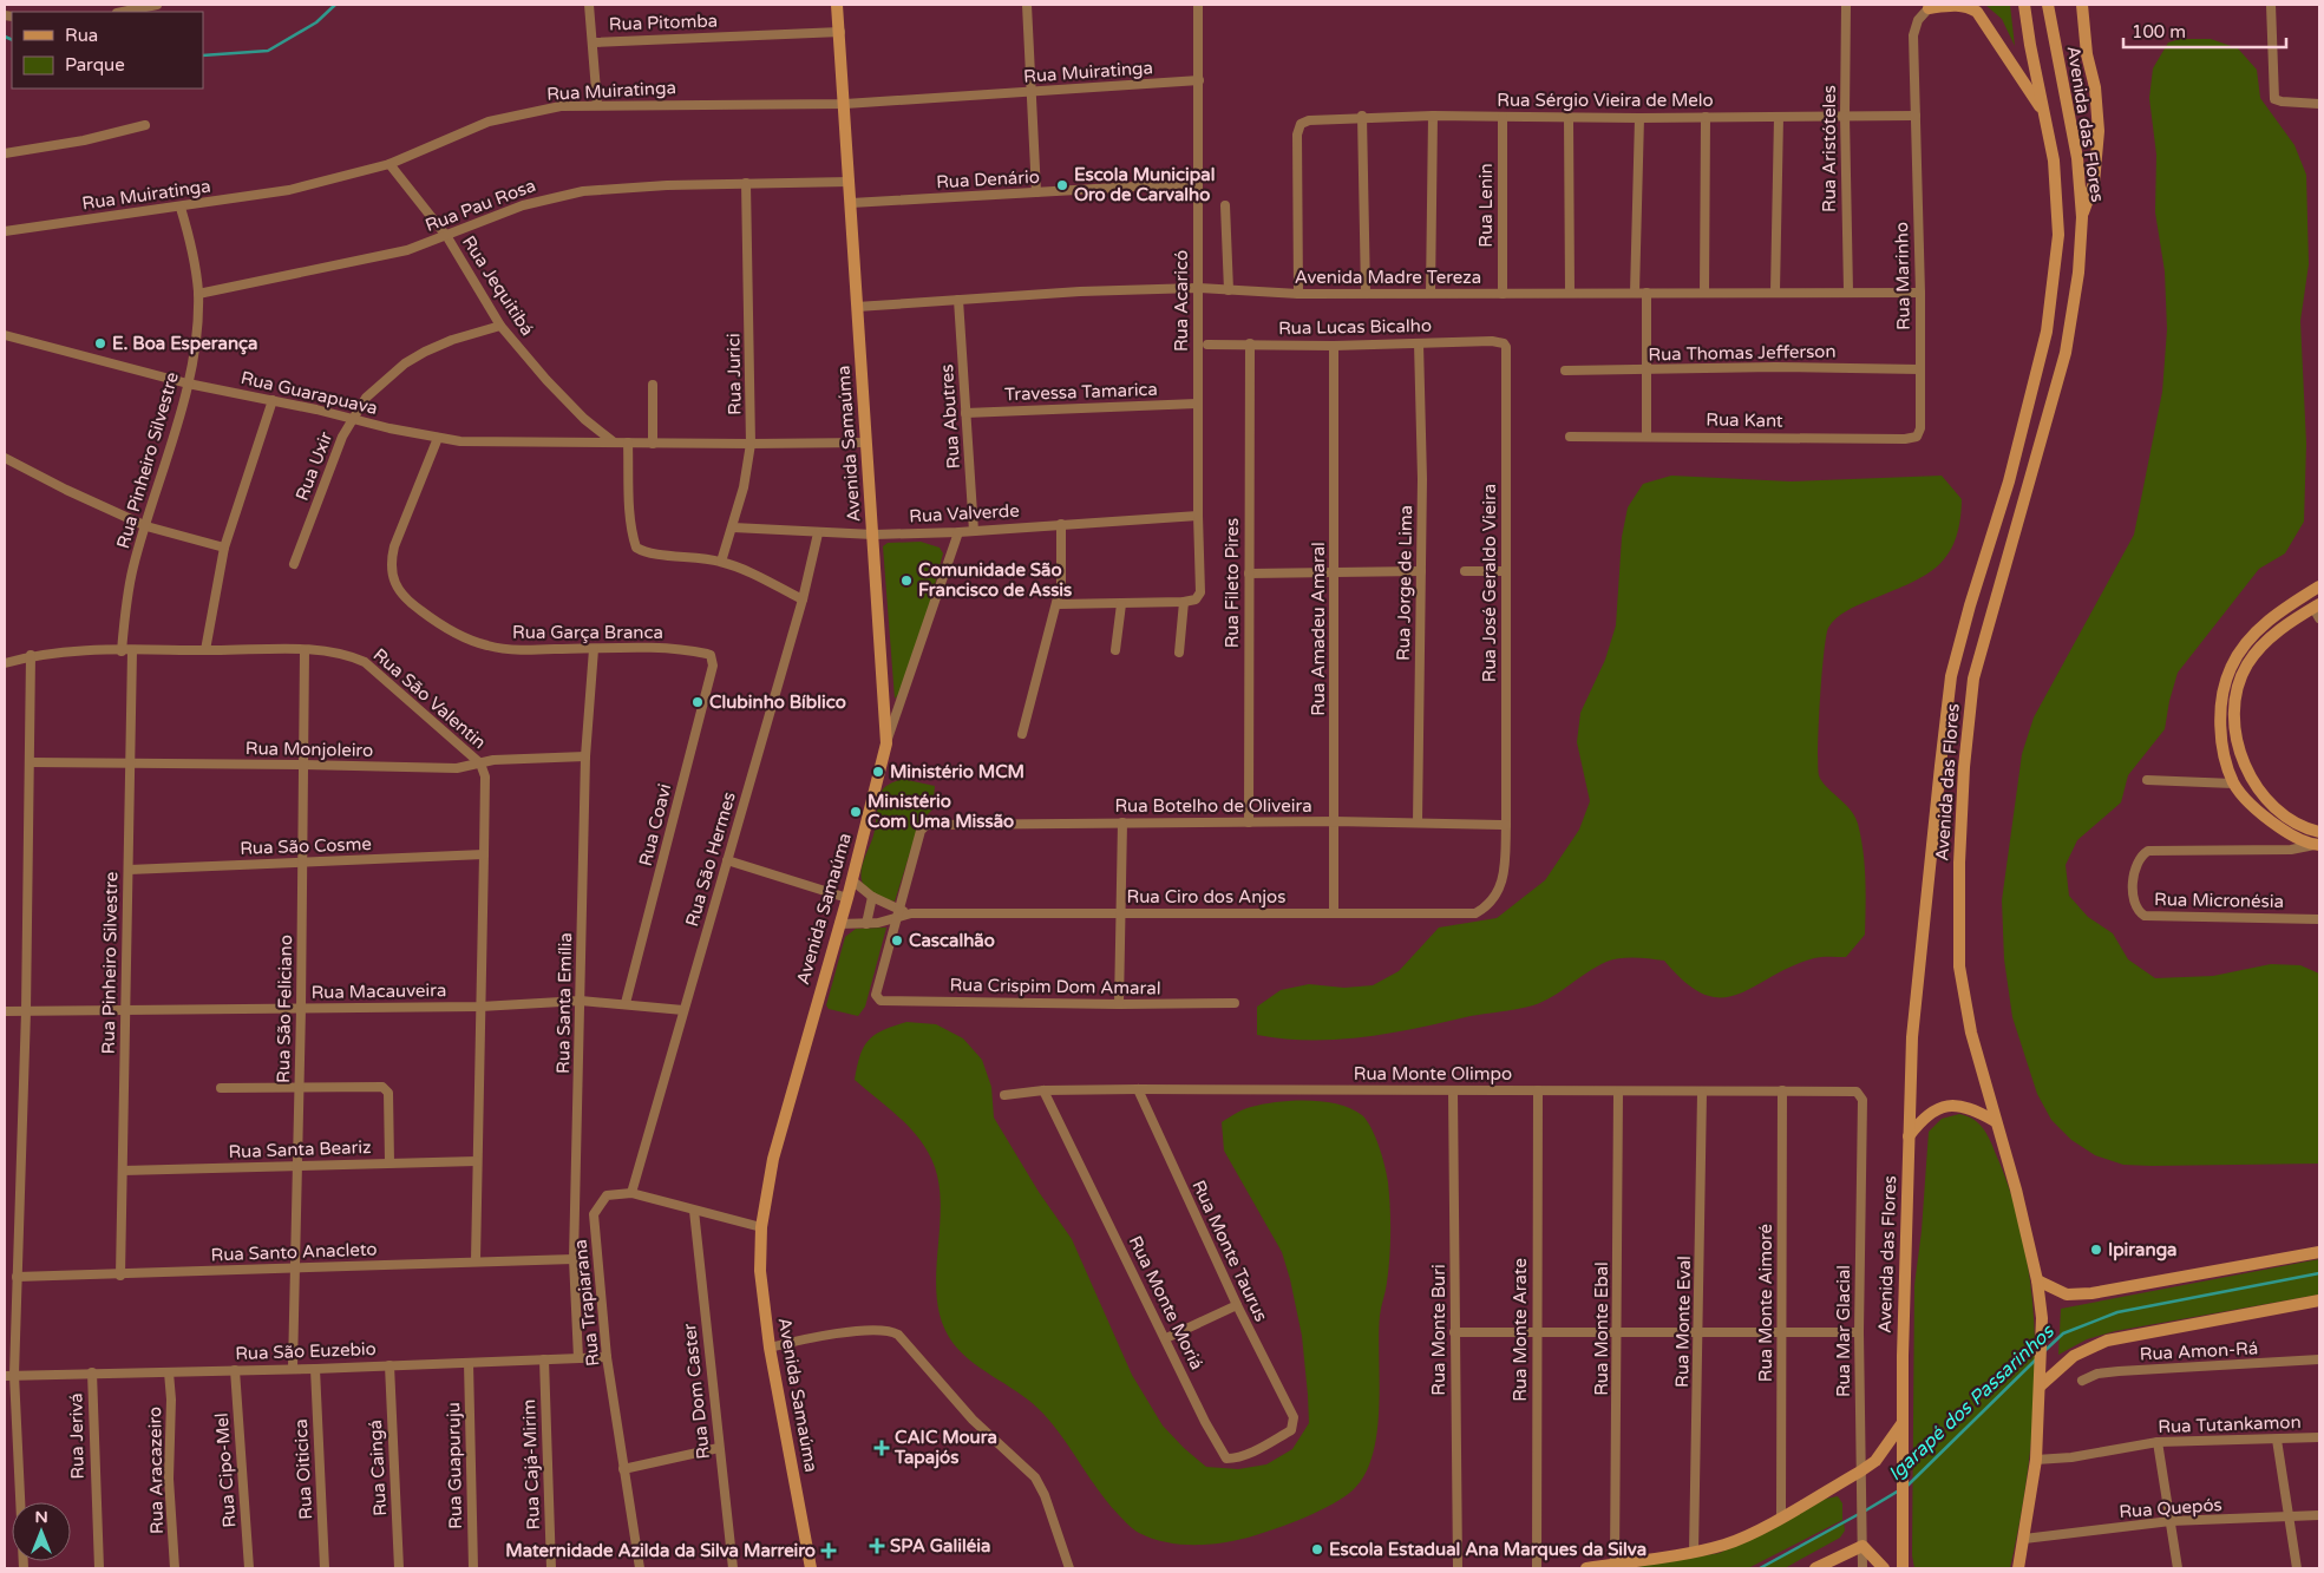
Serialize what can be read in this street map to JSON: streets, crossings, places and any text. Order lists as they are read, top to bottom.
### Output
{
  "streets": {
    "main road": ["Avenida das Flores", "Avenida Samaúma"],
    "street": [
      "Rua Pitomba",
      "Rua Muiratinga",
      "Rua Sérgio Vieira de Melo",
      "Rua Aristóteles",
      "Rua Denário",
      "Rua Pau Rosa",
      "Rua Lenin",
      "Rua Marinho",
      "Avenida Madre Tereza",
      "Rua Jequitibá",
      "Rua Acaricó",
      "Rua Lucas Bicalho",
      "Rua Thomas Jefferson",
      "Rua Jurici",
      "Travessa Tamarica",
      "Rua Guarapuava",
      "Rua Abutres",
      "Rua Kant",
      "Rua Pinheiro Silvestre",
      "Rua Uxir",
      "Rua Valverde",
      "Rua Fileto Pires",
      "Rua Jorge de Lima",
      "Rua José Geraldo Vieira",
      "Rua Amadeu Amaral",
      "Rua Garça Branca",
      "Rua São Valentin",
      "Rua Monjoleiro",
      "Rua Botelho de Oliveira",
      "Rua Coavi",
      "Rua São Cosme",
      "Rua São Hermes",
      "Rua Ciro dos Anjos",
      "Rua Micronésia",
      "Rua Crispim Dom Amaral",
      "Rua Macauveira",
      "Rua Santa Emília",
      "Rua São Feliciano",
      "Rua Monte Olimpo",
      "Rua Santa Beariz",
      "Rua Monte Taurus",
      "Rua Santo Anacleto",
      "Rua Trapiarana",
      "Rua Monte Moriá",
      "Rua Monte Aimoré",
      "Rua Monte Eval",
      "Rua Monte Ebal",
      "Rua Monte Buri",
      "Rua Monte Arate",
      "Rua Mar Glacial",
      "Rua São Euzebio",
      "Rua Amon-Rá",
      "Rua Dom Caster",
      "Rua Tutankamon",
      "Rua Jerivá",
      "Rua Cajá-Mirim",
      "Rua Guapuruju",
      "Rua Caingá",
      "Rua Oiticica",
      "Rua Aracazeiro",
      "Rua Cipo-Mel",
      "Rua Quepós"
    ]
  },
  "crossings": [
    ["Rua Pitomba", "Avenida Samaúma"],
    ["Rua Muiratinga", "Rua Jequitibá"],
    ["Rua Muiratinga", "Rua Acaricó"],
    ["Rua Muiratinga", "Avenida Samaúma"],
    ["Rua Muiratinga", "Rua Pinheiro Silvestre"],
    ["Rua Sérgio Vieira de Melo", "Rua Aristóteles"],
    ["Rua Sérgio Vieira de Melo", "Rua Lenin"],
    ["Rua Sérgio Vieira de Melo", "Rua Marinho"],
    ["Rua Sérgio Vieira de Melo", "Avenida Madre Tereza"],
    ["Avenida das Flores", "Rua Tutankamon"],
    ["Avenida das Flores", "Rua Quepós"],
    ["Rua Aristóteles", "Avenida Madre Tereza"],
    ["Rua Denário", "Rua Acaricó"],
    ["Rua Denário", "Avenida Samaúma"],
    ["Rua Pau Rosa", "Rua Jequitibá"],
    ["Rua Pau Rosa", "Rua Jurici"],
    ["Rua Pau Rosa", "Avenida Samaúma"],
    ["Rua Pau Rosa", "Rua Pinheiro Silvestre"],
    ["Rua Lenin", "Avenida Madre Tereza"],
    ["Rua Marinho", "Avenida Madre Tereza"],
    ["Rua Marinho", "Rua Thomas Jefferson"],
    ["Rua Marinho", "Rua Kant"],
    ["Avenida Madre Tereza", "Rua Acaricó"],
    ["Avenida Madre Tereza", "Rua Abutres"],
    ["Avenida Madre Tereza", "Avenida Samaúma"],
    ["Rua Jequitibá", "Rua Guarapuava"],
    ["Rua Jequitibá", "Rua Uxir"],
    ["Rua Acaricó", "Travessa Tamarica"],
    ["Rua Acaricó", "Rua Valverde"],
    ["Rua Lucas Bicalho", "Rua Fileto Pires"],
    ["Rua Lucas Bicalho", "Rua Jorge de Lima"],
    ["Rua Lucas Bicalho", "Rua José Geraldo Vieira"],
    ["Rua Lucas Bicalho", "Rua Amadeu Amaral"],
    ["Rua Jurici", "Rua Guarapuava"],
    ["Rua Jurici", "Rua Valverde"],
    ["Travessa Tamarica", "Rua Abutres"],
    ["Rua Guarapuava", "Avenida Samaúma"],
    ["Rua Guarapuava", "Rua Pinheiro Silvestre"],
    ["Rua Guarapuava", "Rua Uxir"],
    ["Rua Guarapuava", "Rua Garça Branca"],
    ["Rua Abutres", "Rua Valverde"],
    ["Avenida Samaúma", "Rua Valverde"],
    ["Avenida Samaúma", "Rua Ciro dos Anjos"],
    ["Avenida Samaúma", "Rua Trapiarana"],
    ["Rua Pinheiro Silvestre", "Rua São Valentin"],
    ["Rua Pinheiro Silvestre", "Rua Monjoleiro"],
    ["Rua Pinheiro Silvestre", "Rua São Cosme"],
    ["Rua Pinheiro Silvestre", "Rua Macauveira"],
    ["Rua Pinheiro Silvestre", "Rua Santa Beariz"],
    ["Rua Pinheiro Silvestre", "Rua Santo Anacleto"],
    ["Rua Valverde", "Rua São Hermes"],
    ["Rua Fileto Pires", "Rua Botelho de Oliveira"],
    ["Rua Jorge de Lima", "Rua Botelho de Oliveira"],
    ["Rua José Geraldo Vieira", "Rua Botelho de Oliveira"],
    ["Rua José Geraldo Vieira", "Rua Ciro dos Anjos"],
    ["Rua Amadeu Amaral", "Rua Botelho de Oliveira"],
    ["Rua Amadeu Amaral", "Rua Ciro dos Anjos"],
    ["Rua Garça Branca", "Rua Coavi"],
    ["Rua Garça Branca", "Rua Santa Emília"],
    ["Rua São Valentin", "Rua Monjoleiro"],
    ["Rua São Valentin", "Rua São Cosme"],
    ["Rua São Valentin", "Rua Macauveira"],
    ["Rua São Valentin", "Rua São Feliciano"],
    ["Rua São Valentin", "Rua Santa Beariz"],
    ["Rua São Valentin", "Rua Santo Anacleto"],
    ["Rua Monjoleiro", "Rua Santa Emília"],
    ["Rua Monjoleiro", "Rua São Feliciano"],
    ["Rua Botelho de Oliveira", "Rua Ciro dos Anjos"],
    ["Rua Botelho de Oliveira", "Rua Crispim Dom Amaral"],
    ["Rua Coavi", "Rua Macauveira"],
    ["Rua São Cosme", "Rua São Feliciano"],
    ["Rua São Hermes", "Rua Macauveira"],
    ["Rua São Hermes", "Rua Trapiarana"],
    ["Rua Ciro dos Anjos", "Rua Crispim Dom Amaral"],
    ["Rua Macauveira", "Rua Santa Emília"],
    ["Rua Macauveira", "Rua São Feliciano"],
    ["Rua Santa Emília", "Rua Santo Anacleto"],
    ["Rua Santa Emília", "Rua São Euzebio"],
    ["Rua São Feliciano", "Rua Santa Beariz"],
    ["Rua São Feliciano", "Rua Santo Anacleto"],
    ["Rua São Feliciano", "Rua São Euzebio"],
    ["Rua Monte Olimpo", "Rua Monte Taurus"],
    ["Rua Monte Olimpo", "Rua Monte Moriá"],
    ["Rua Monte Olimpo", "Rua Monte Aimoré"],
    ["Rua Monte Olimpo", "Rua Monte Eval"],
    ["Rua Monte Olimpo", "Rua Monte Ebal"],
    ["Rua Monte Olimpo", "Rua Monte Buri"],
    ["Rua Monte Olimpo", "Rua Monte Arate"],
    ["Rua Monte Olimpo", "Rua Mar Glacial"],
    ["Rua Monte Taurus", "Rua Monte Moriá"],
    ["Rua Trapiarana", "Rua São Euzebio"],
    ["Rua Trapiarana", "Rua Dom Caster"],
    ["Rua São Euzebio", "Rua Jerivá"],
    ["Rua São Euzebio", "Rua Cajá-Mirim"],
    ["Rua São Euzebio", "Rua Guapuruju"],
    ["Rua São Euzebio", "Rua Caingá"],
    ["Rua São Euzebio", "Rua Oiticica"],
    ["Rua São Euzebio", "Rua Aracazeiro"],
    ["Rua São Euzebio", "Rua Cipo-Mel"]
  ],
  "water": ["Igarapé dos Passarinhos"],
  "places": {
    "other": [
      "Escola Municipal Oro de Carvalho",
      "E. Boa Esperança",
      "Comunidade São Francisco de Assis",
      "Clubinho Bíblico",
      "Ministério MCM",
      "Ministério Com Uma Missão",
      "Cascalhão",
      "Ipiranga",
      "Escola Estadual Ana Marques da Silva"
    ],
    "health": ["CAIC Moura Tapajós", "SPA Galiléia", "Maternidade Azilda da Silva Marreiro"]
  },
  "legend": ["Rua", "Parque"],
  "scale_bar": "100 m",
  "north": "top"
}
